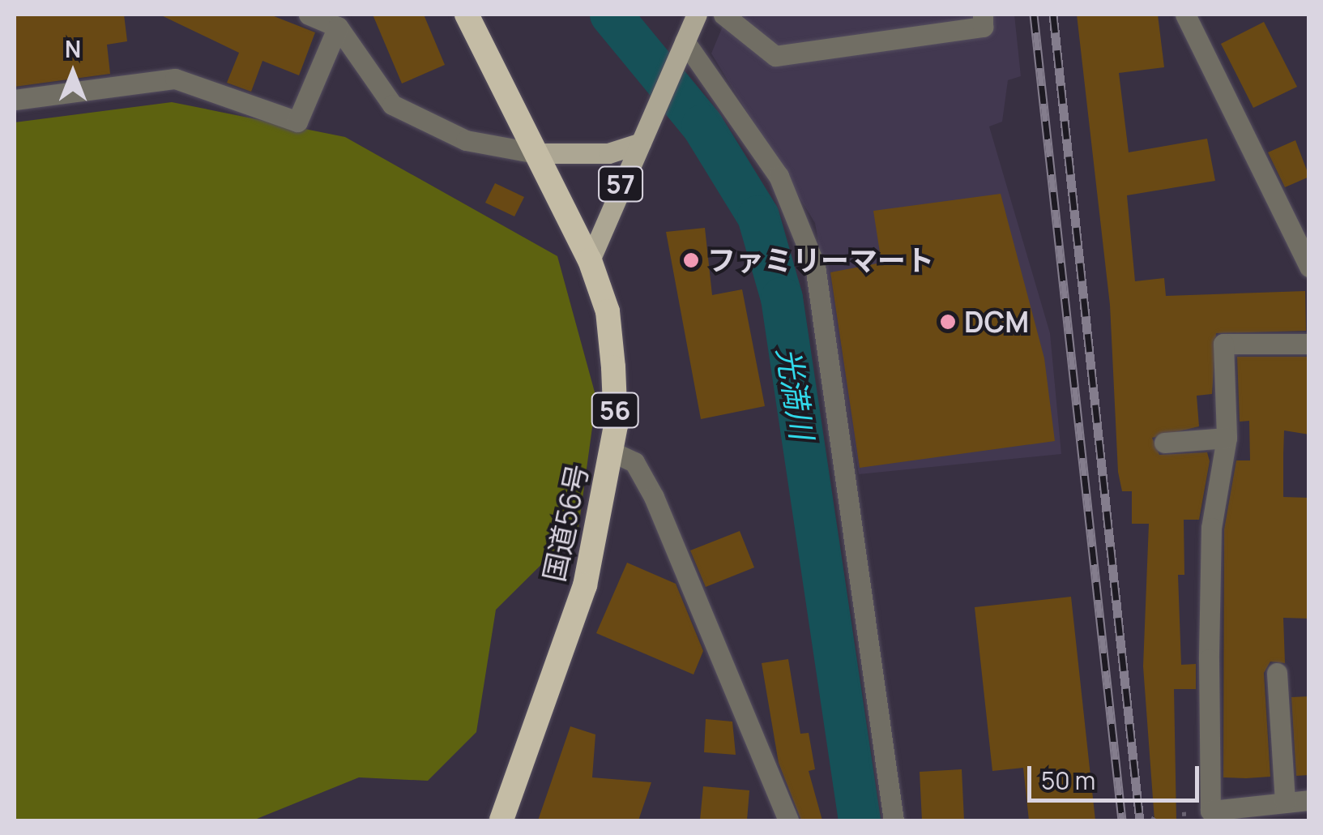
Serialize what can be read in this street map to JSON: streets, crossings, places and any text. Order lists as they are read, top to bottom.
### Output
{
  "streets": {
    "highway": ["56", "国道56号"],
    "main road": ["57"]
  },
  "crossings": [
    ["57", "国道56号"]
  ],
  "water": ["光満川"],
  "places": ["ファミリーマート", "DCM"],
  "scale_bar": "50 m",
  "north": "top"
}
